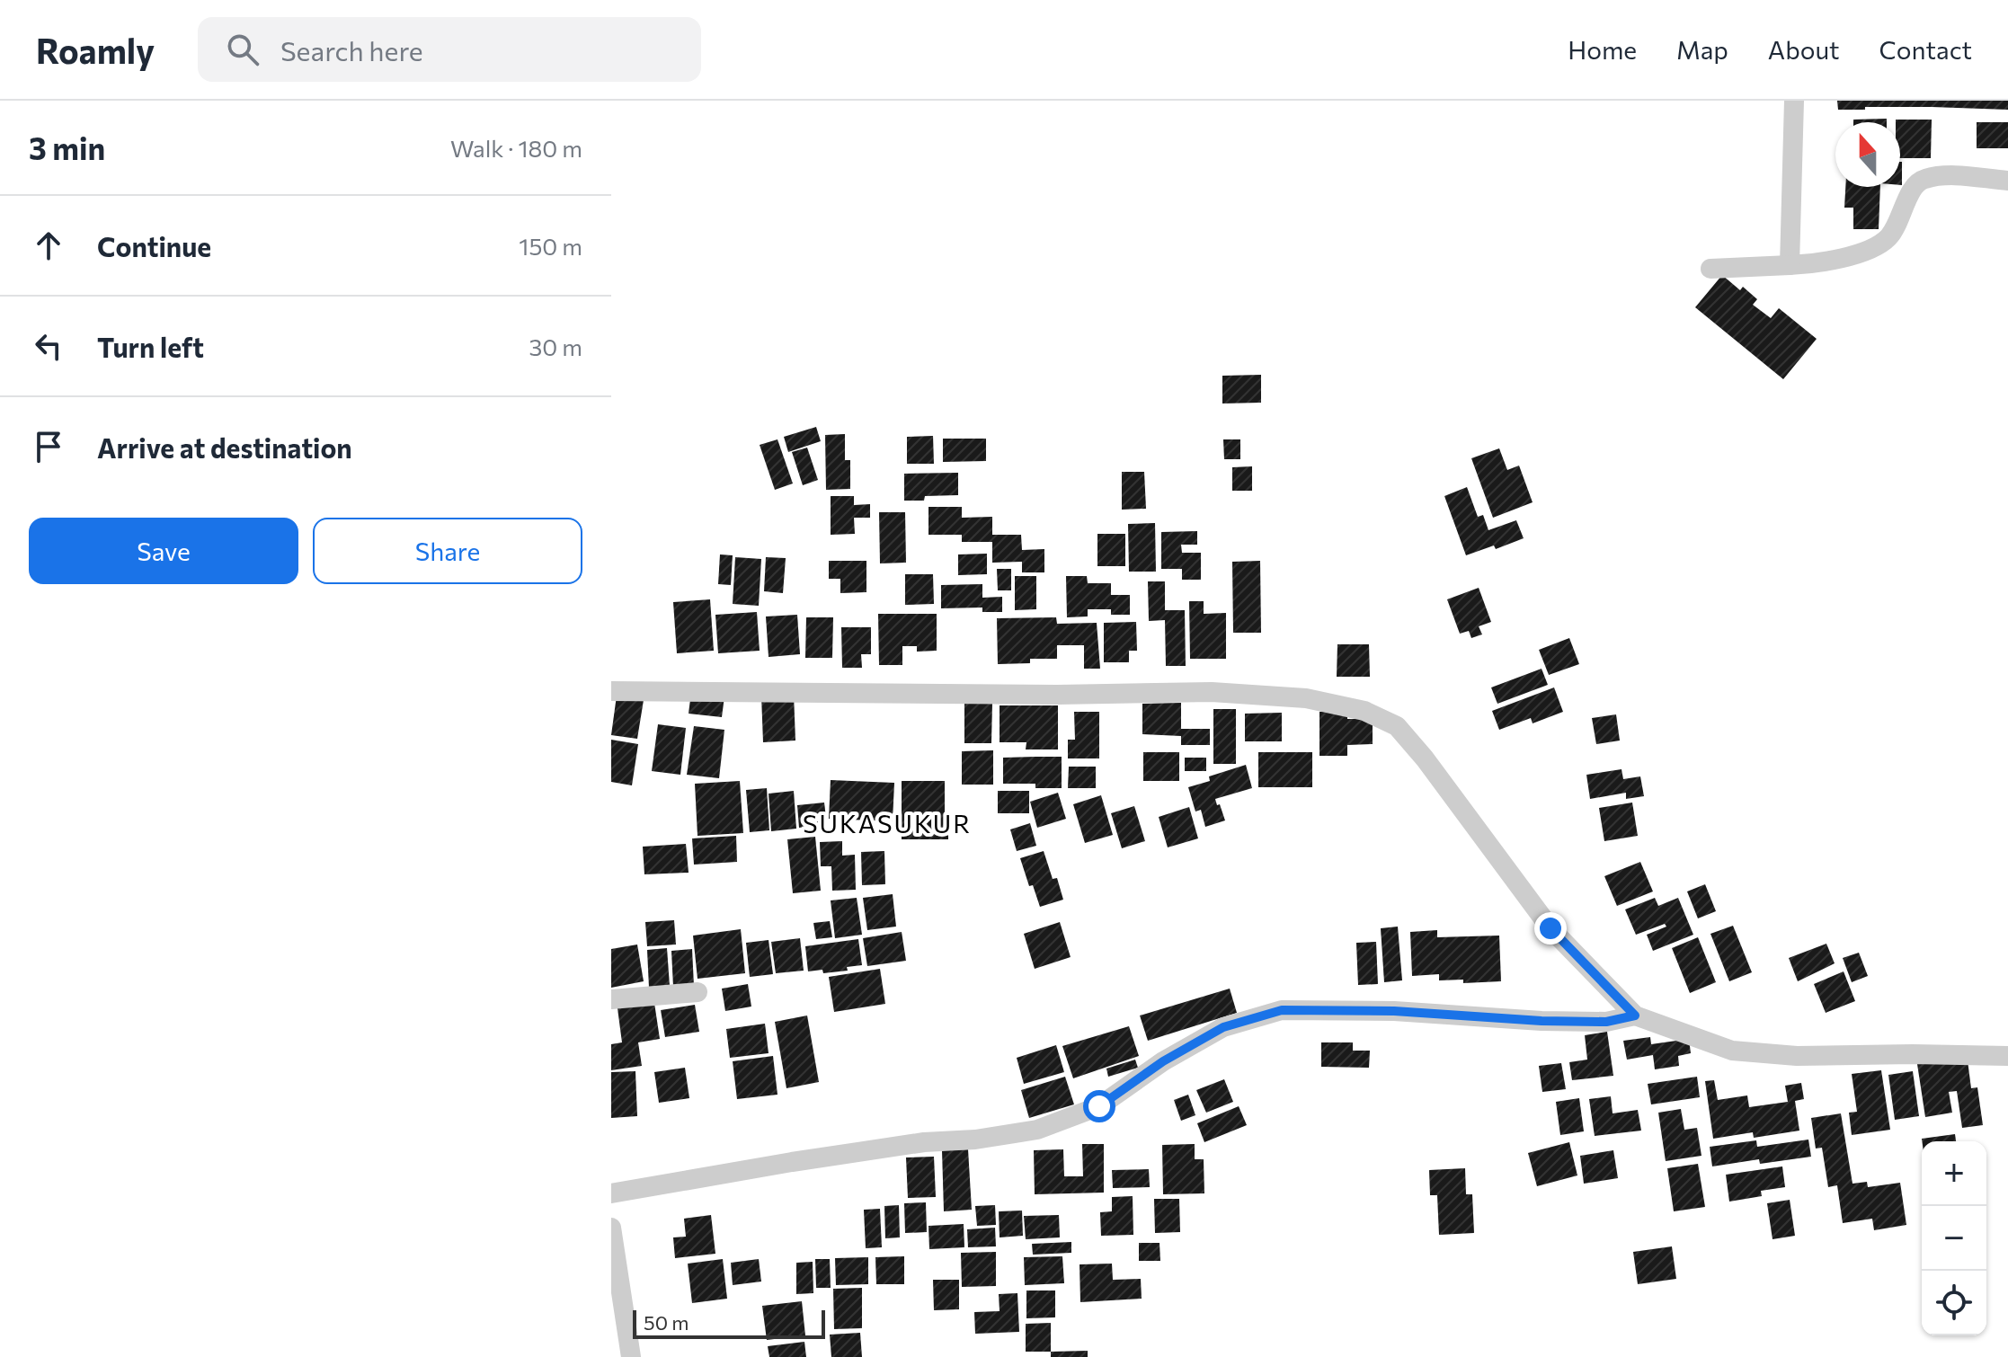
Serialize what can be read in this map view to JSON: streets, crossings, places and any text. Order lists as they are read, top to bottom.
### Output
{
  "districts": ["SUKASUKUR"],
  "scale_bar": "50 m",
  "north": "top",
  "page": {
    "header": "Roamly",
    "search": "Search here",
    "nav": [
      "Home",
      "Map",
      "About",
      "Contact"
    ],
    "heading": ["3 min", "Walk · 180 m"],
    "list": [
      ["Continue", "150 m"],
      ["Turn left", "30 m"],
      "Arrive at destination"
    ],
    "buttons": ["Save", "Share"],
    "map_buttons": ["+", "−"],
    "scale": "50 m"
  }
}
